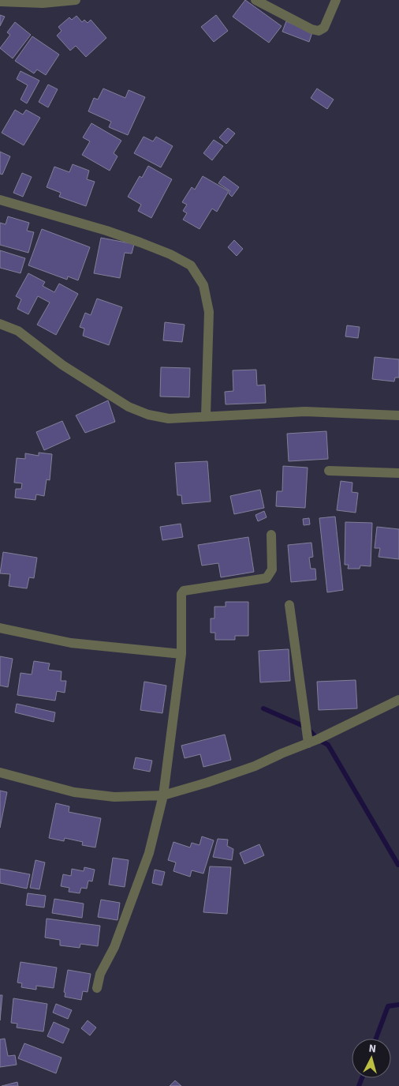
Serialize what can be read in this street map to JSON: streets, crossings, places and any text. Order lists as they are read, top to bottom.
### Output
{
  "north": "top"
}
